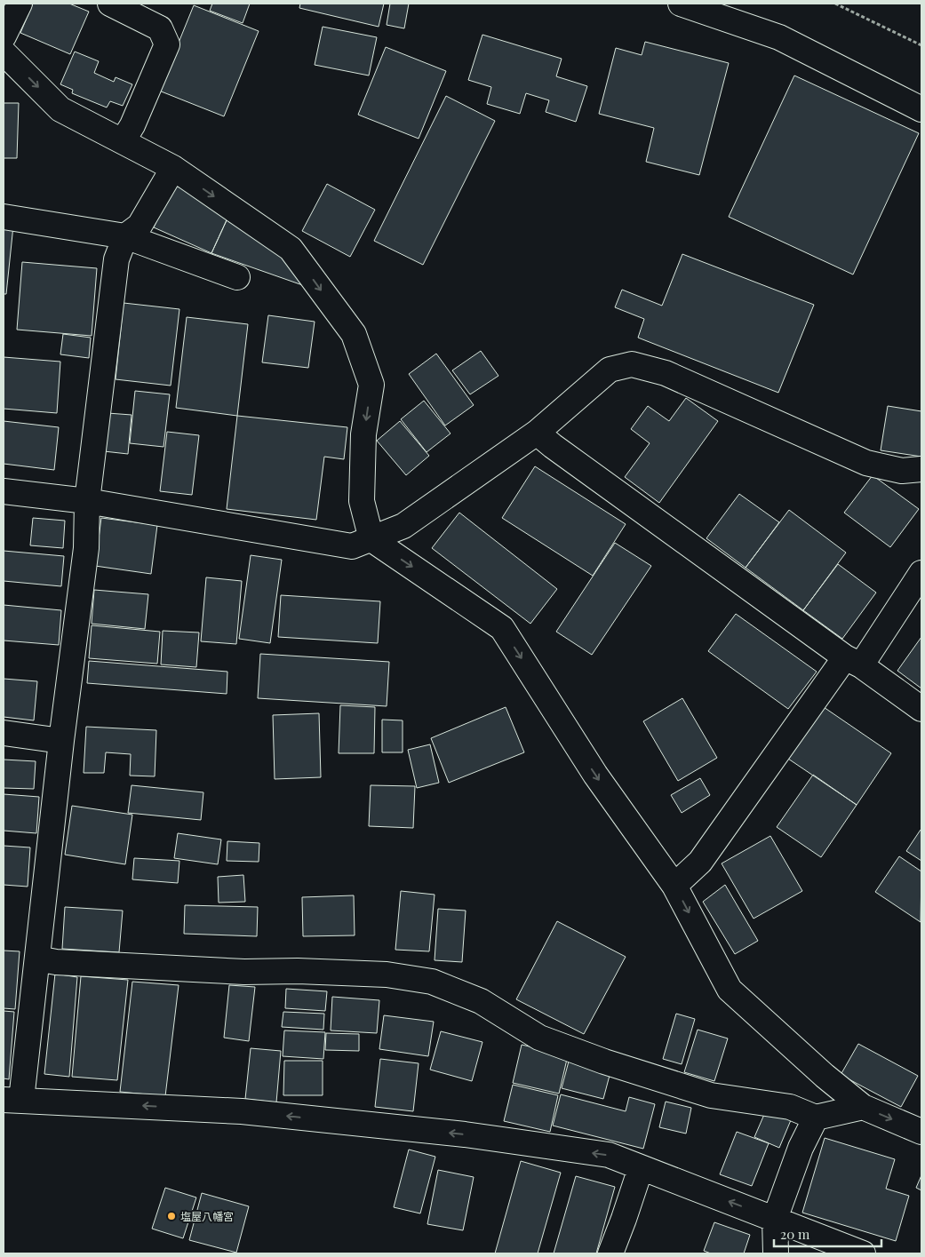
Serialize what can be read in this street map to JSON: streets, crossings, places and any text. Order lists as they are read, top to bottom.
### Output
{
  "places": ["塩屋八幡宮"],
  "scale_bar": "20 m"
}
